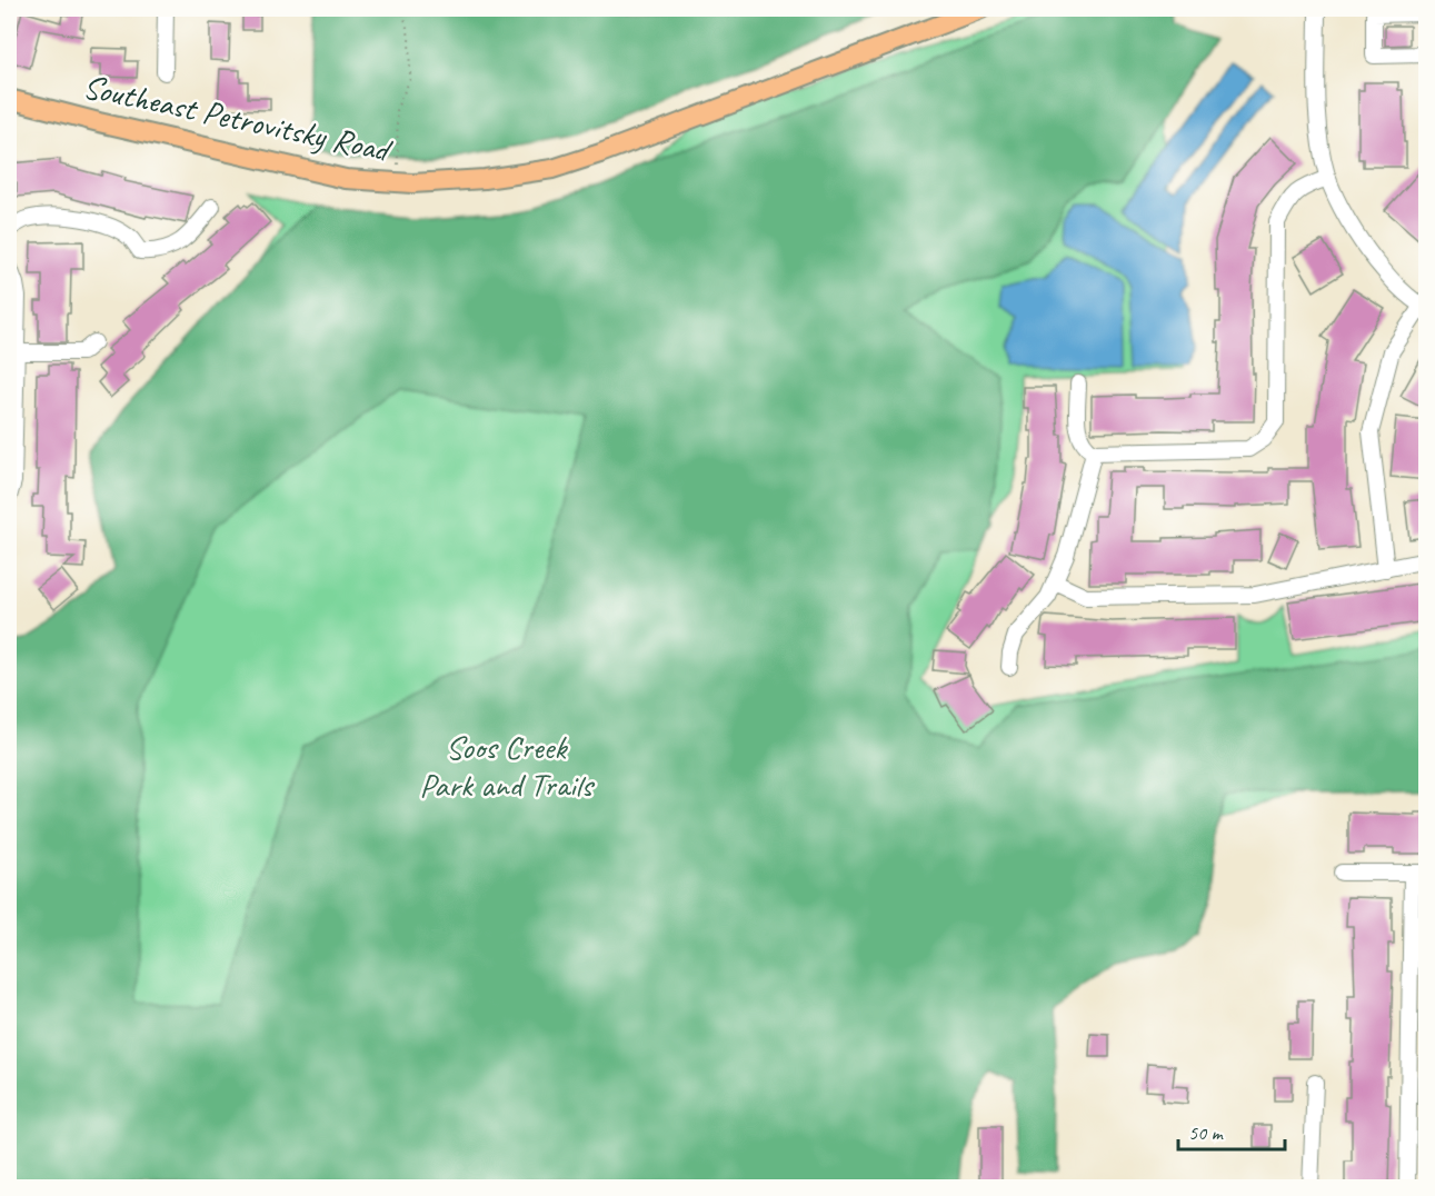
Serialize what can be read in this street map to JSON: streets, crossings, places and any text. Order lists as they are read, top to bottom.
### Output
{
  "streets": {
    "main road": ["Southeast Petrovitsky Road"]
  },
  "parks": ["Soos Creek Park and Trails"],
  "scale_bar": "50 m"
}
